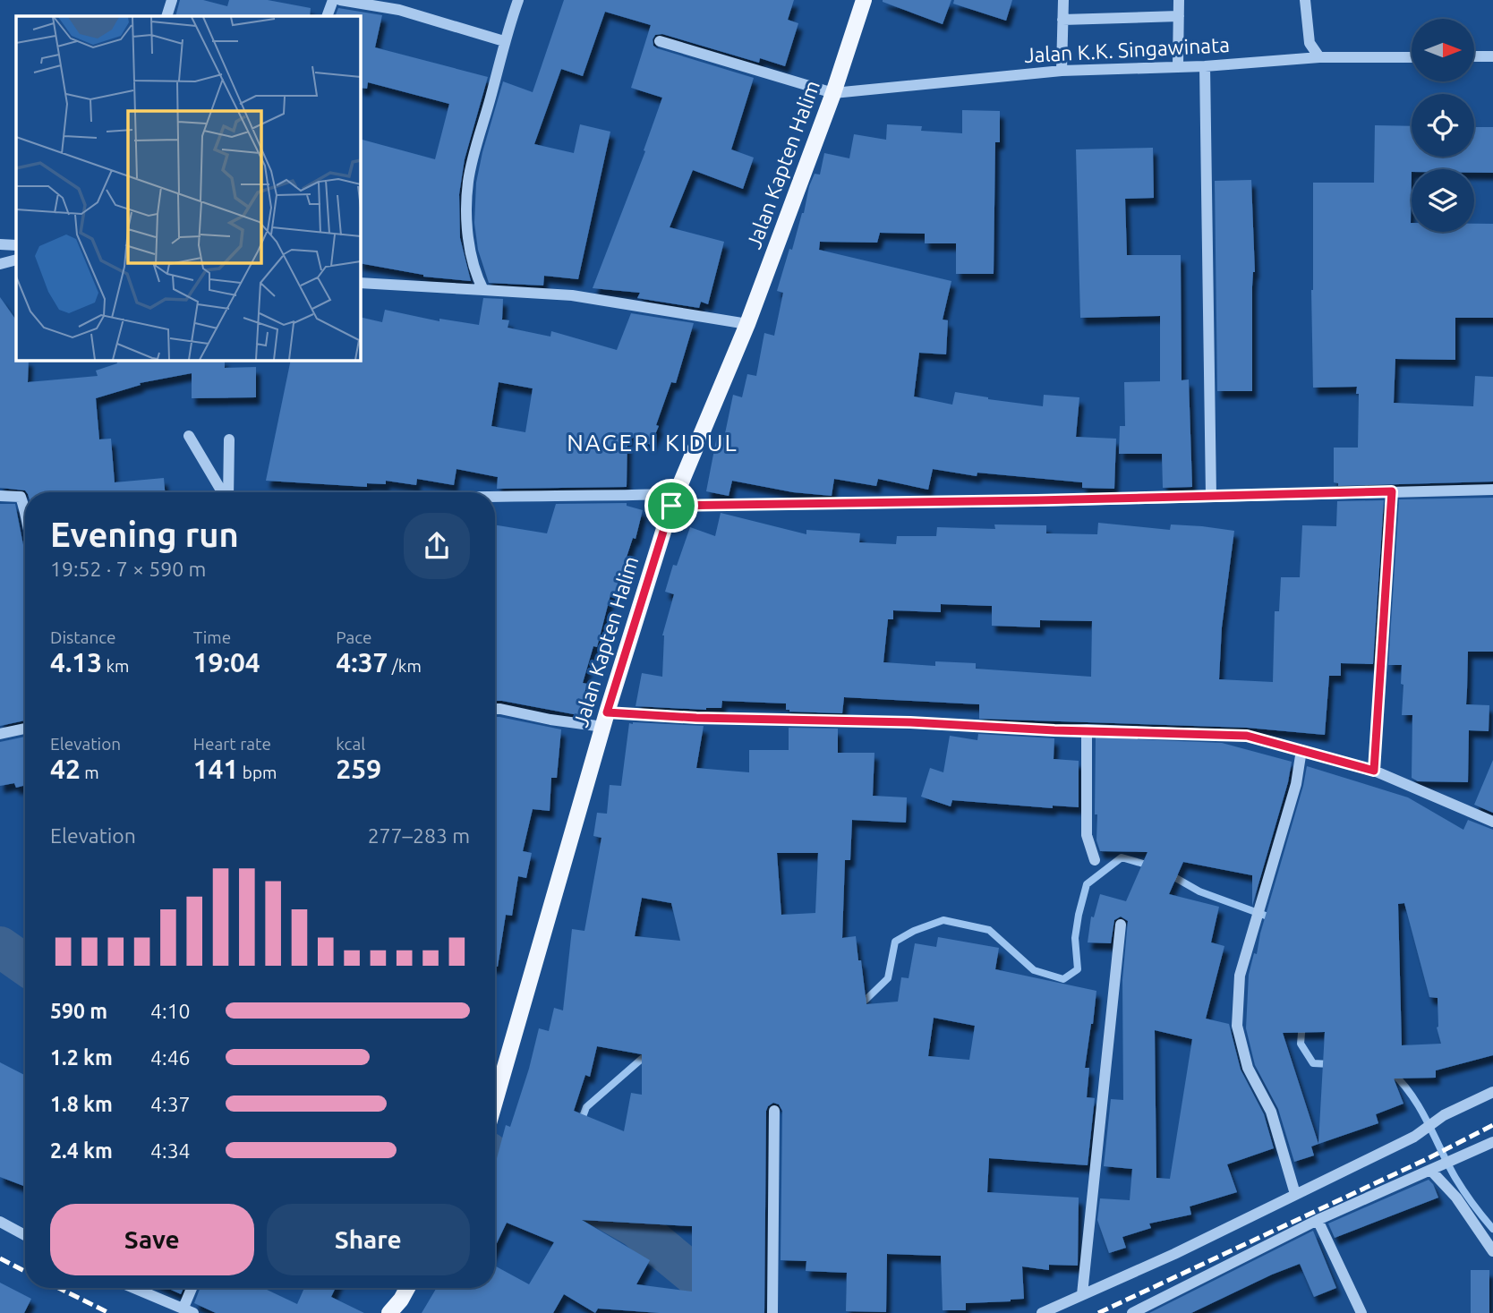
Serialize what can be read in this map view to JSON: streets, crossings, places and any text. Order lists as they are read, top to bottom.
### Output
{
  "streets": {
    "main road": ["Jalan Kapten Halim"],
    "street": ["Jalan K.K. Singawinata"]
  },
  "crossings": [
    ["Jalan K.K. Singawinata", "Jalan Kapten Halim"]
  ],
  "districts": ["NAGERI KIDUL"],
  "north": "right",
  "page": {
    "heading": ["Evening run", "19:52 · 7 × 590 m"],
    "stats": [
      ["Distance", "4.13 km"],
      ["Time", "19:04"],
      ["Pace", "4:37 /km"],
      ["Elevation", "42 m"],
      ["Heart rate", "141 bpm"],
      ["kcal", "259"]
    ],
    "chart": ["Elevation", "277–283 m"],
    "list": [
      {
        "name": "590 m",
        "note": "4:10"
      },
      {
        "name": "1.2 km",
        "note": "4:46"
      },
      {
        "name": "1.8 km",
        "note": "4:37"
      },
      {
        "name": "2.4 km",
        "note": "4:34"
      }
    ],
    "buttons": ["Save", "Share"]
  }
}
